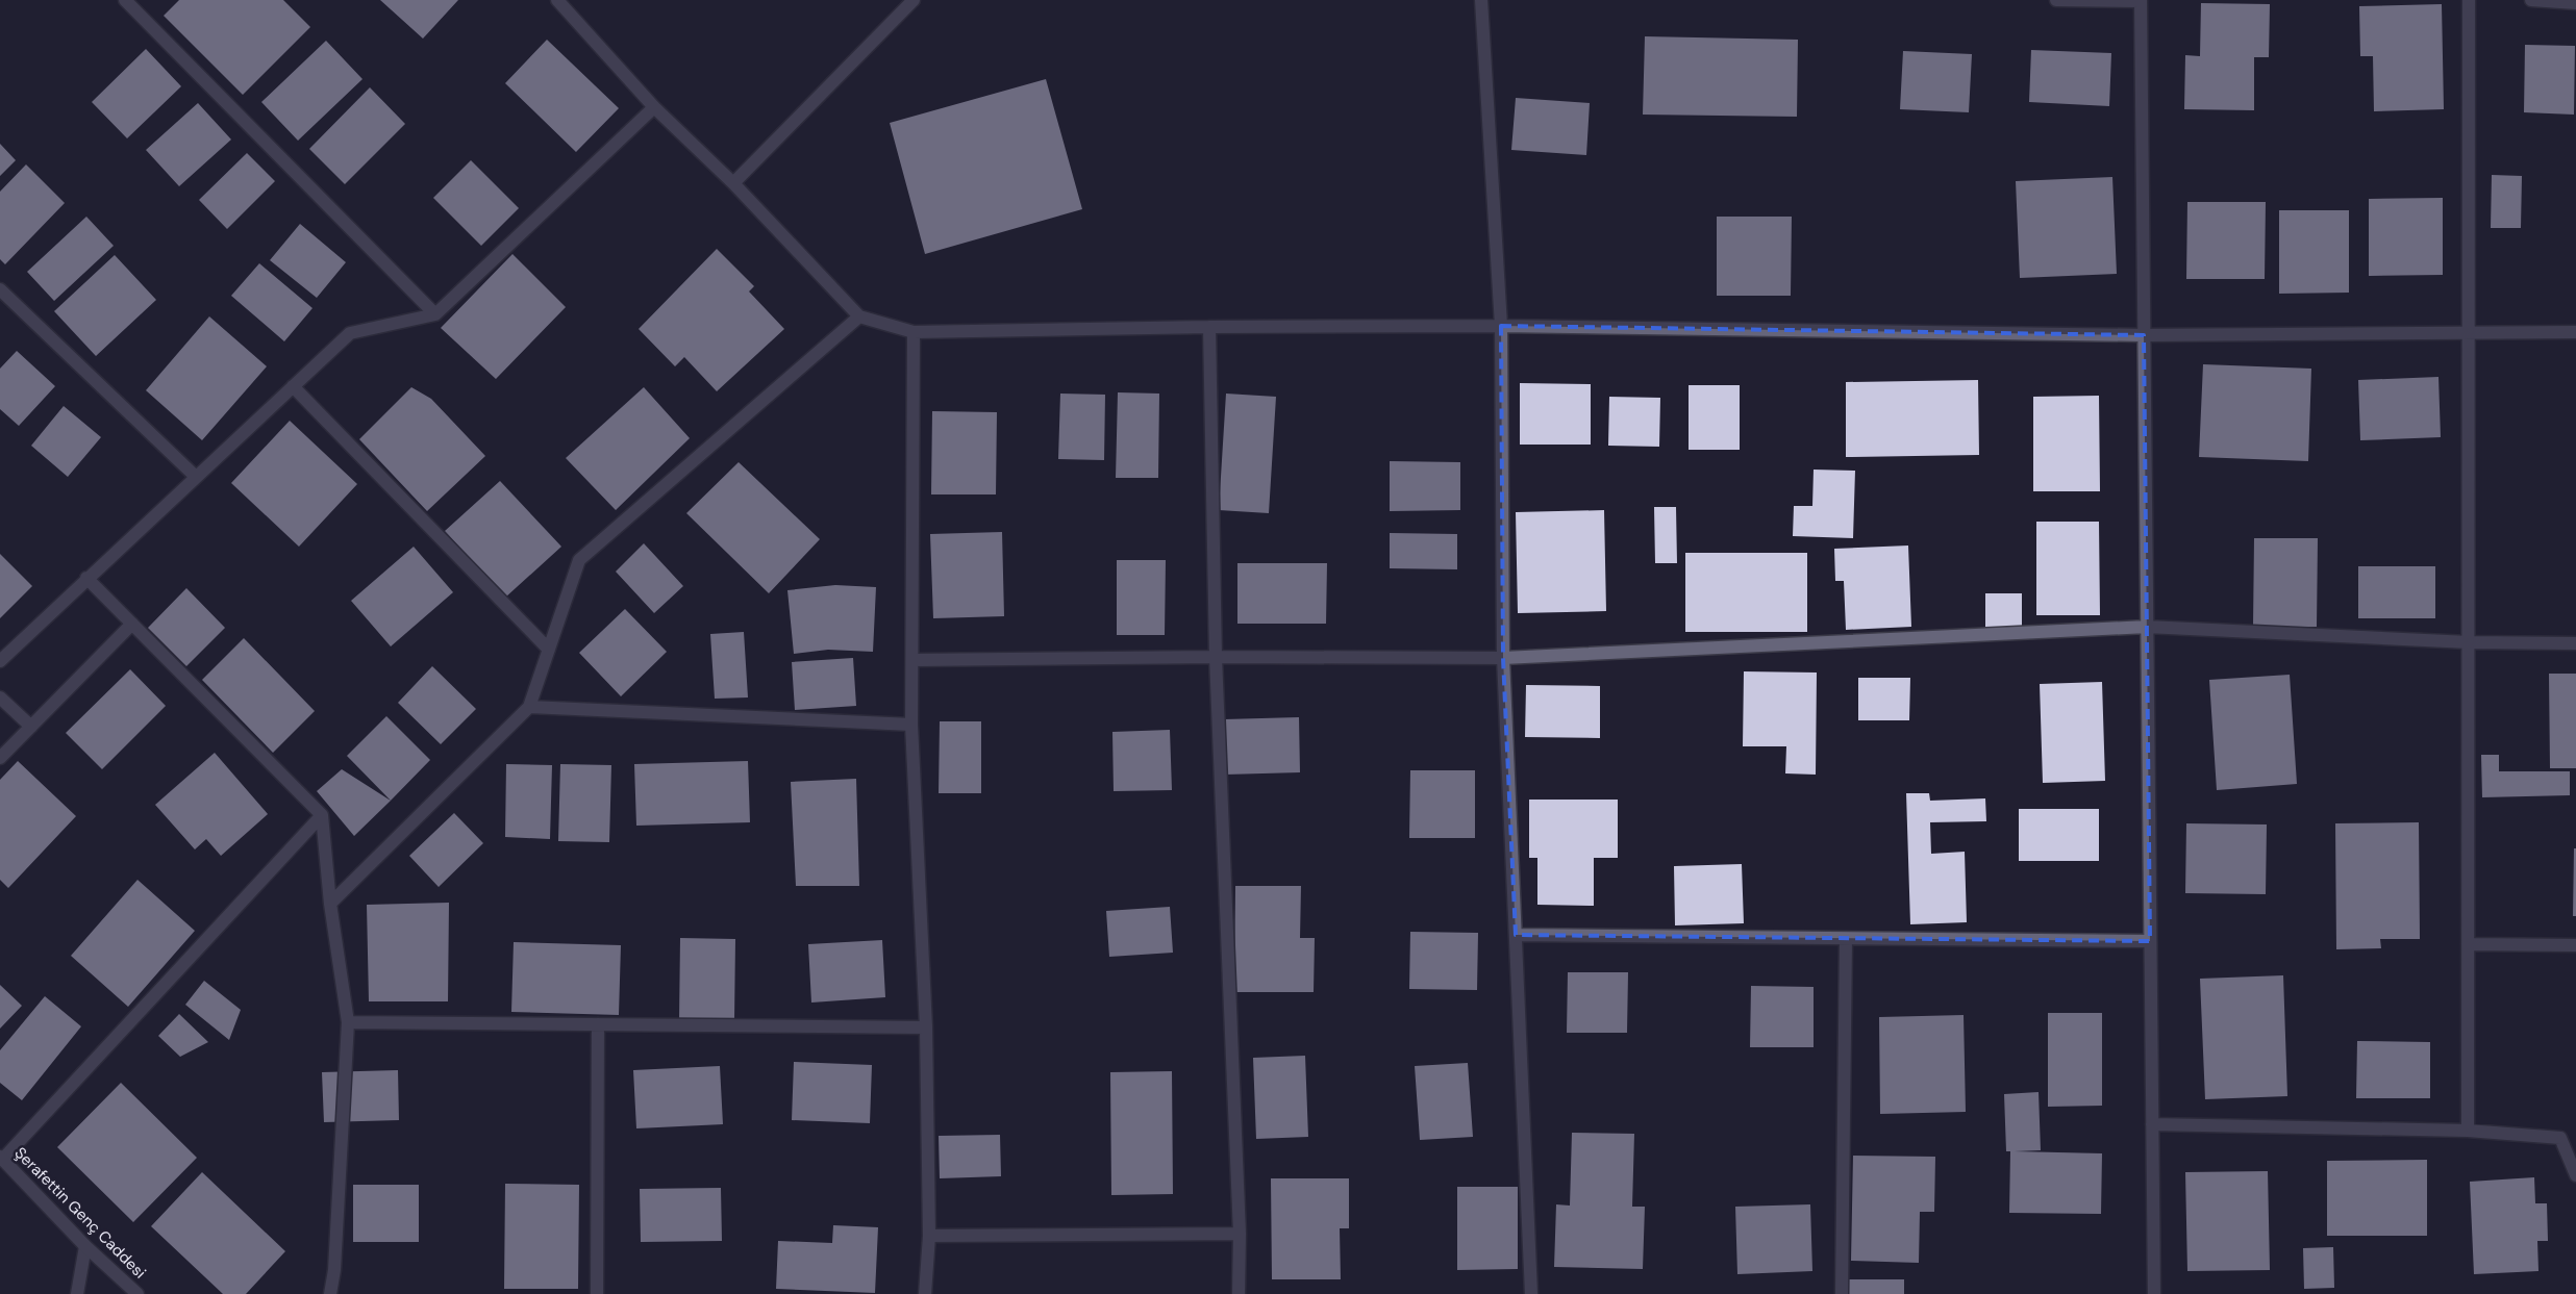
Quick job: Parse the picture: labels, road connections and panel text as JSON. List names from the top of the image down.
{
  "streets": {
    "street": ["Şerafettin Genç Caddesi"]
  }
}
